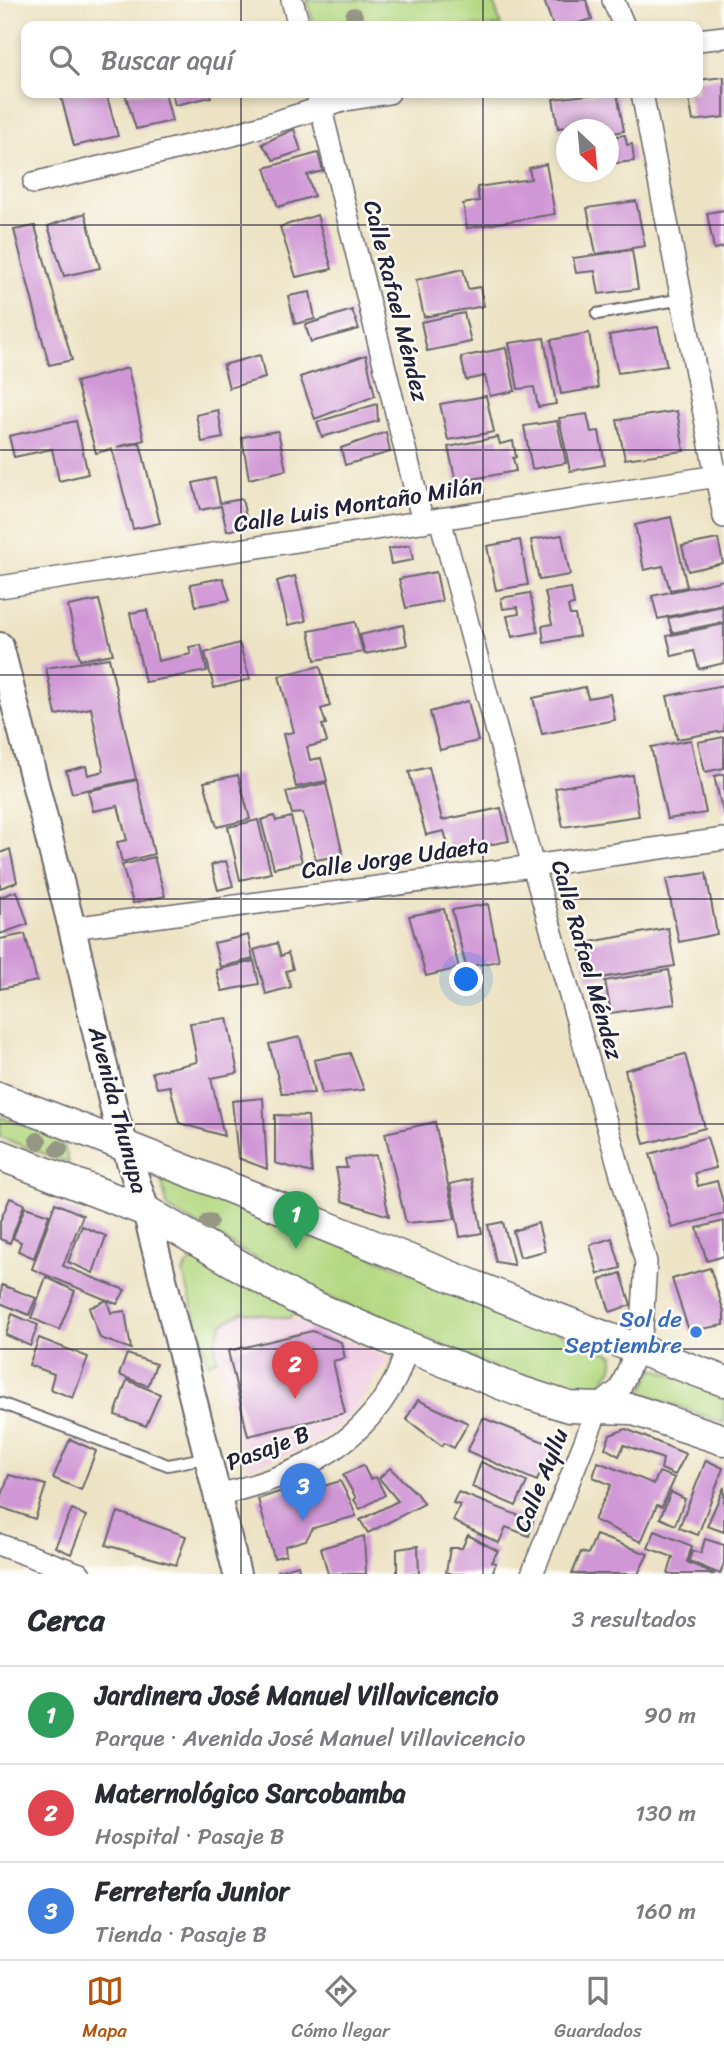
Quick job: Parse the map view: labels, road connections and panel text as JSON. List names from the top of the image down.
{
  "streets": {
    "street": [
      "Calle Rafael Méndez",
      "Calle Luis Montaño Milán",
      "Calle Jorge Udaeta",
      "Avenida Thunupa",
      "Pasaje B",
      "Calle Ayllu"
    ]
  },
  "crossings": [
    ["Calle Rafael Méndez", "Calle Luis Montaño Milán"],
    ["Calle Rafael Méndez", "Calle Jorge Udaeta"],
    ["Calle Rafael Méndez", "Calle Ayllu"],
    ["Calle Jorge Udaeta", "Avenida Thunupa"],
    ["Avenida Thunupa", "Pasaje B"]
  ],
  "places": ["Sol de Septiembre"],
  "north": "bottom right",
  "page": {
    "search": "Buscar aquí",
    "pins": ["1", "2", "3"],
    "heading": ["Cerca", "3 resultados"],
    "list": [
      {
        "mark": "1",
        "name": "Jardinera José Manuel Villavicencio",
        "note": "Parque · Avenida José Manuel Villavicencio",
        "value": "90 m"
      },
      {
        "mark": "2",
        "name": "Maternológico Sarcobamba",
        "note": "Hospital · Pasaje B",
        "value": "130 m"
      },
      {
        "mark": "3",
        "name": "Ferretería Junior",
        "note": "Tienda · Pasaje B",
        "value": "160 m"
      }
    ],
    "nav": ["Mapa", "Cómo llegar", "Guardados"]
  }
}
